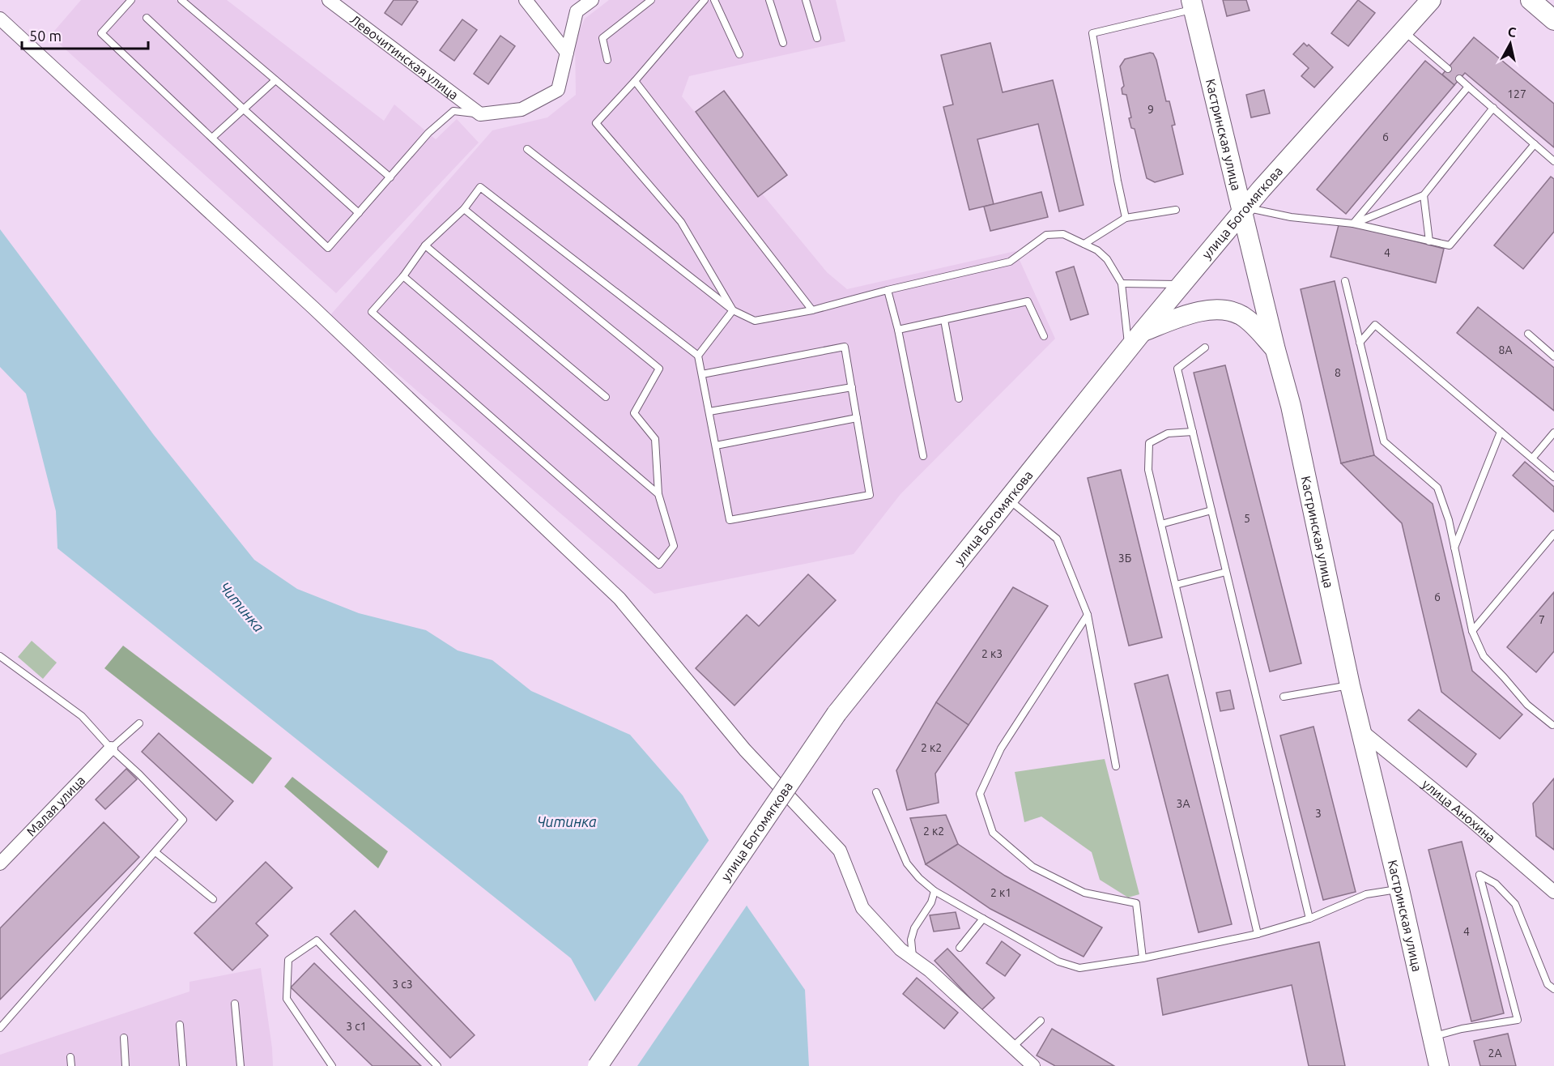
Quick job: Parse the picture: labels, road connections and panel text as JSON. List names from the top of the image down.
{
  "streets": {
    "main road": ["Кастринская улица", "улица Богомягкова"],
    "street": ["Левочитинская улица", "Малая улица", "улица Анохина"]
  },
  "crossings": [
    ["Кастринская улица", "улица Богомягкова"],
    ["Кастринская улица", "улица Анохина"]
  ],
  "water": ["Читинка"],
  "house_numbers": [
    "127",
    "9",
    "6",
    "4",
    "8А",
    "8",
    "5",
    "3Б",
    "6",
    "7",
    "2 к3",
    "2 к2",
    "3А",
    "3",
    "2 к2",
    "2 к1",
    "4",
    "3 с3",
    "3 с1",
    "2А"
  ],
  "scale_bar": "50 m",
  "north": "top"
}
